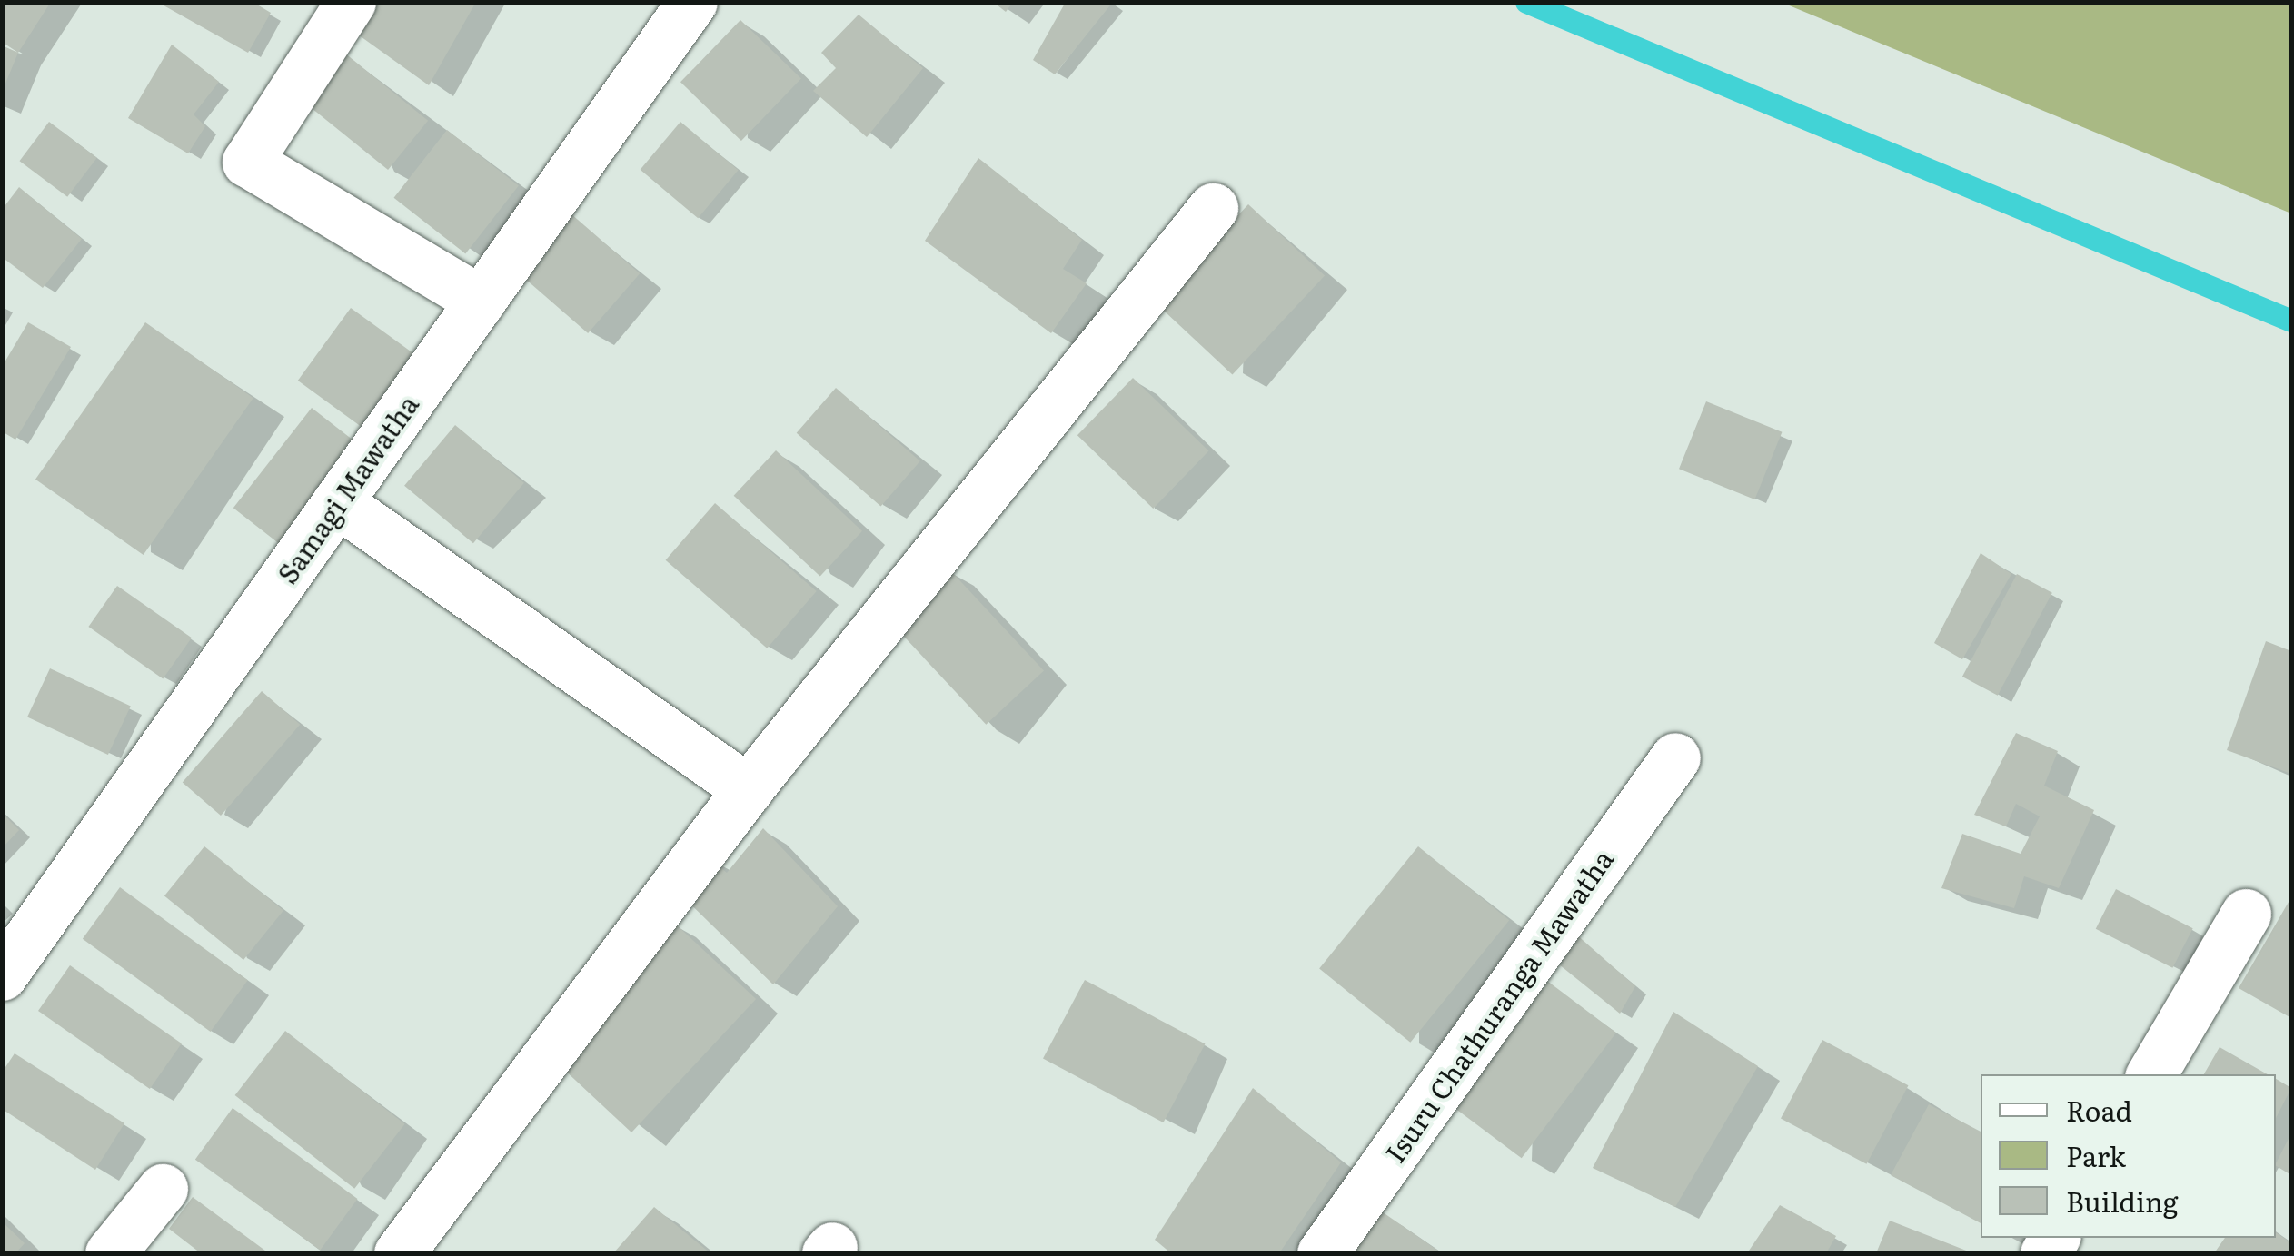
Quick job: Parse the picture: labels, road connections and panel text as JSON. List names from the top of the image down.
{
  "streets": {
    "street": ["Samagi Mawatha", "Isuru Chathuranga Mawatha"]
  },
  "legend": ["Road", "Park", "Building"]
}
